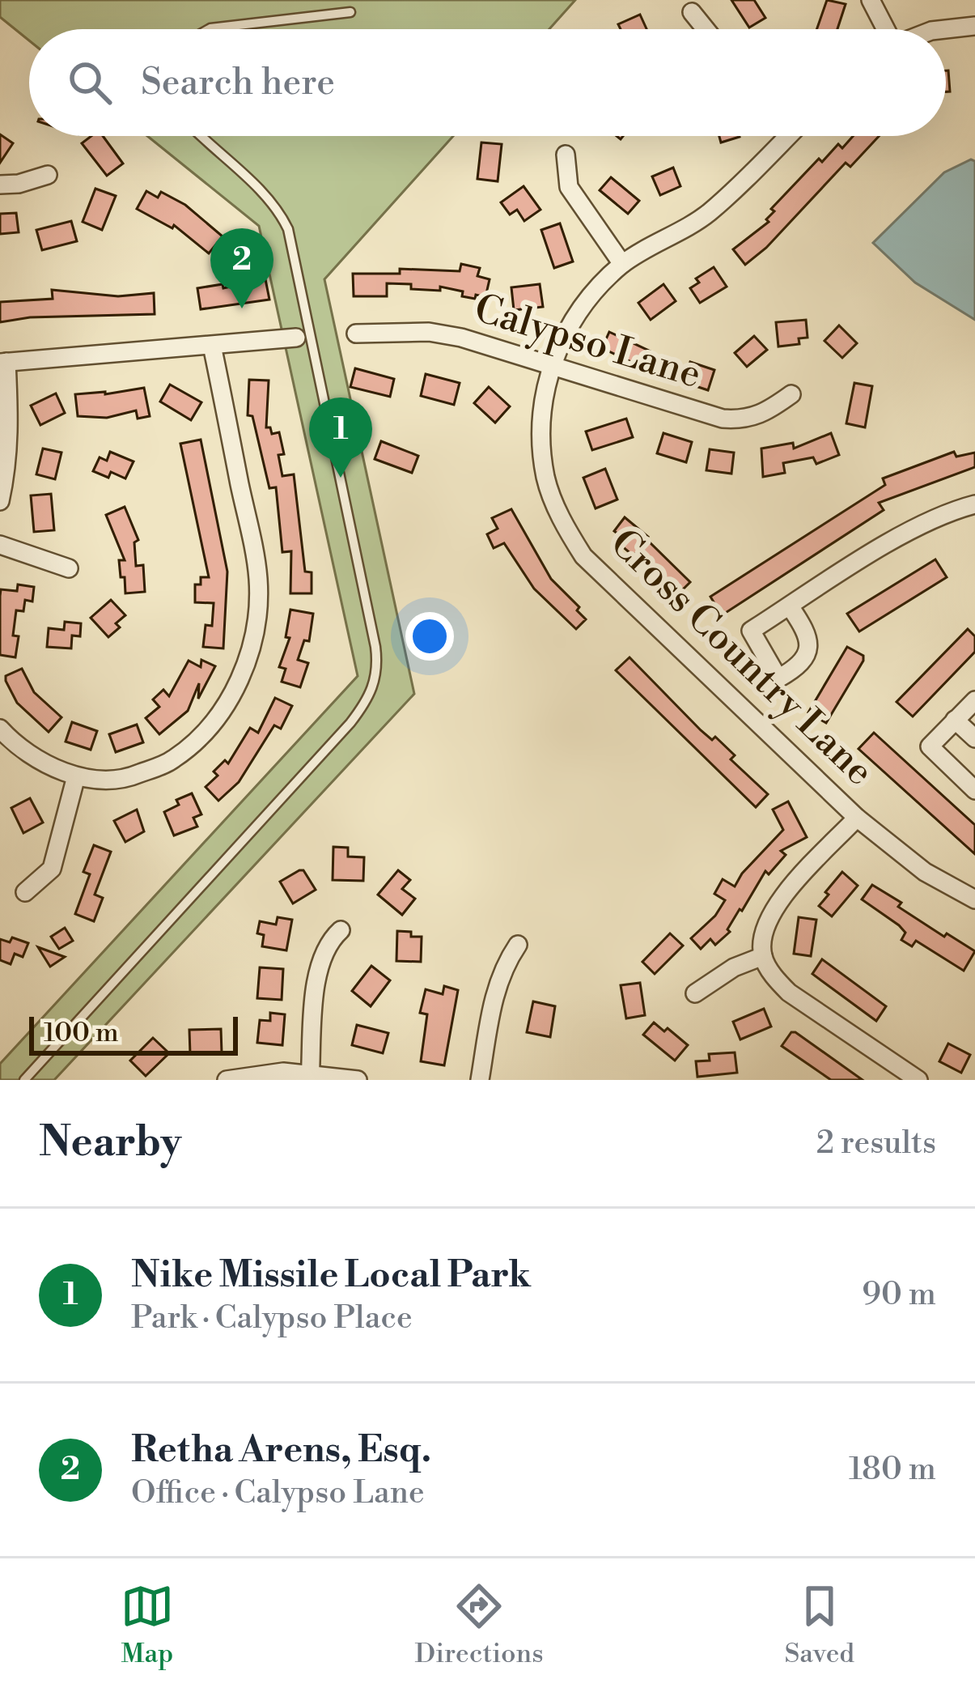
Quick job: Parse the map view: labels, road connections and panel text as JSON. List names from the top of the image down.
{
  "streets": {
    "street": ["Calypso Lane", "Cross Country Lane"]
  },
  "crossings": [
    ["Calypso Lane", "Cross Country Lane"]
  ],
  "scale_bar": "100 m",
  "page": {
    "search": "Search here",
    "pins": ["2", "1"],
    "scale": "100 m",
    "heading": ["Nearby", "2 results"],
    "list": [
      {
        "mark": "1",
        "name": "Nike Missile Local Park",
        "note": "Park · Calypso Place",
        "value": "90 m"
      },
      {
        "mark": "2",
        "name": "Retha Arens, Esq.",
        "note": "Office · Calypso Lane",
        "value": "180 m"
      }
    ],
    "nav": ["Map", "Directions", "Saved"]
  }
}
